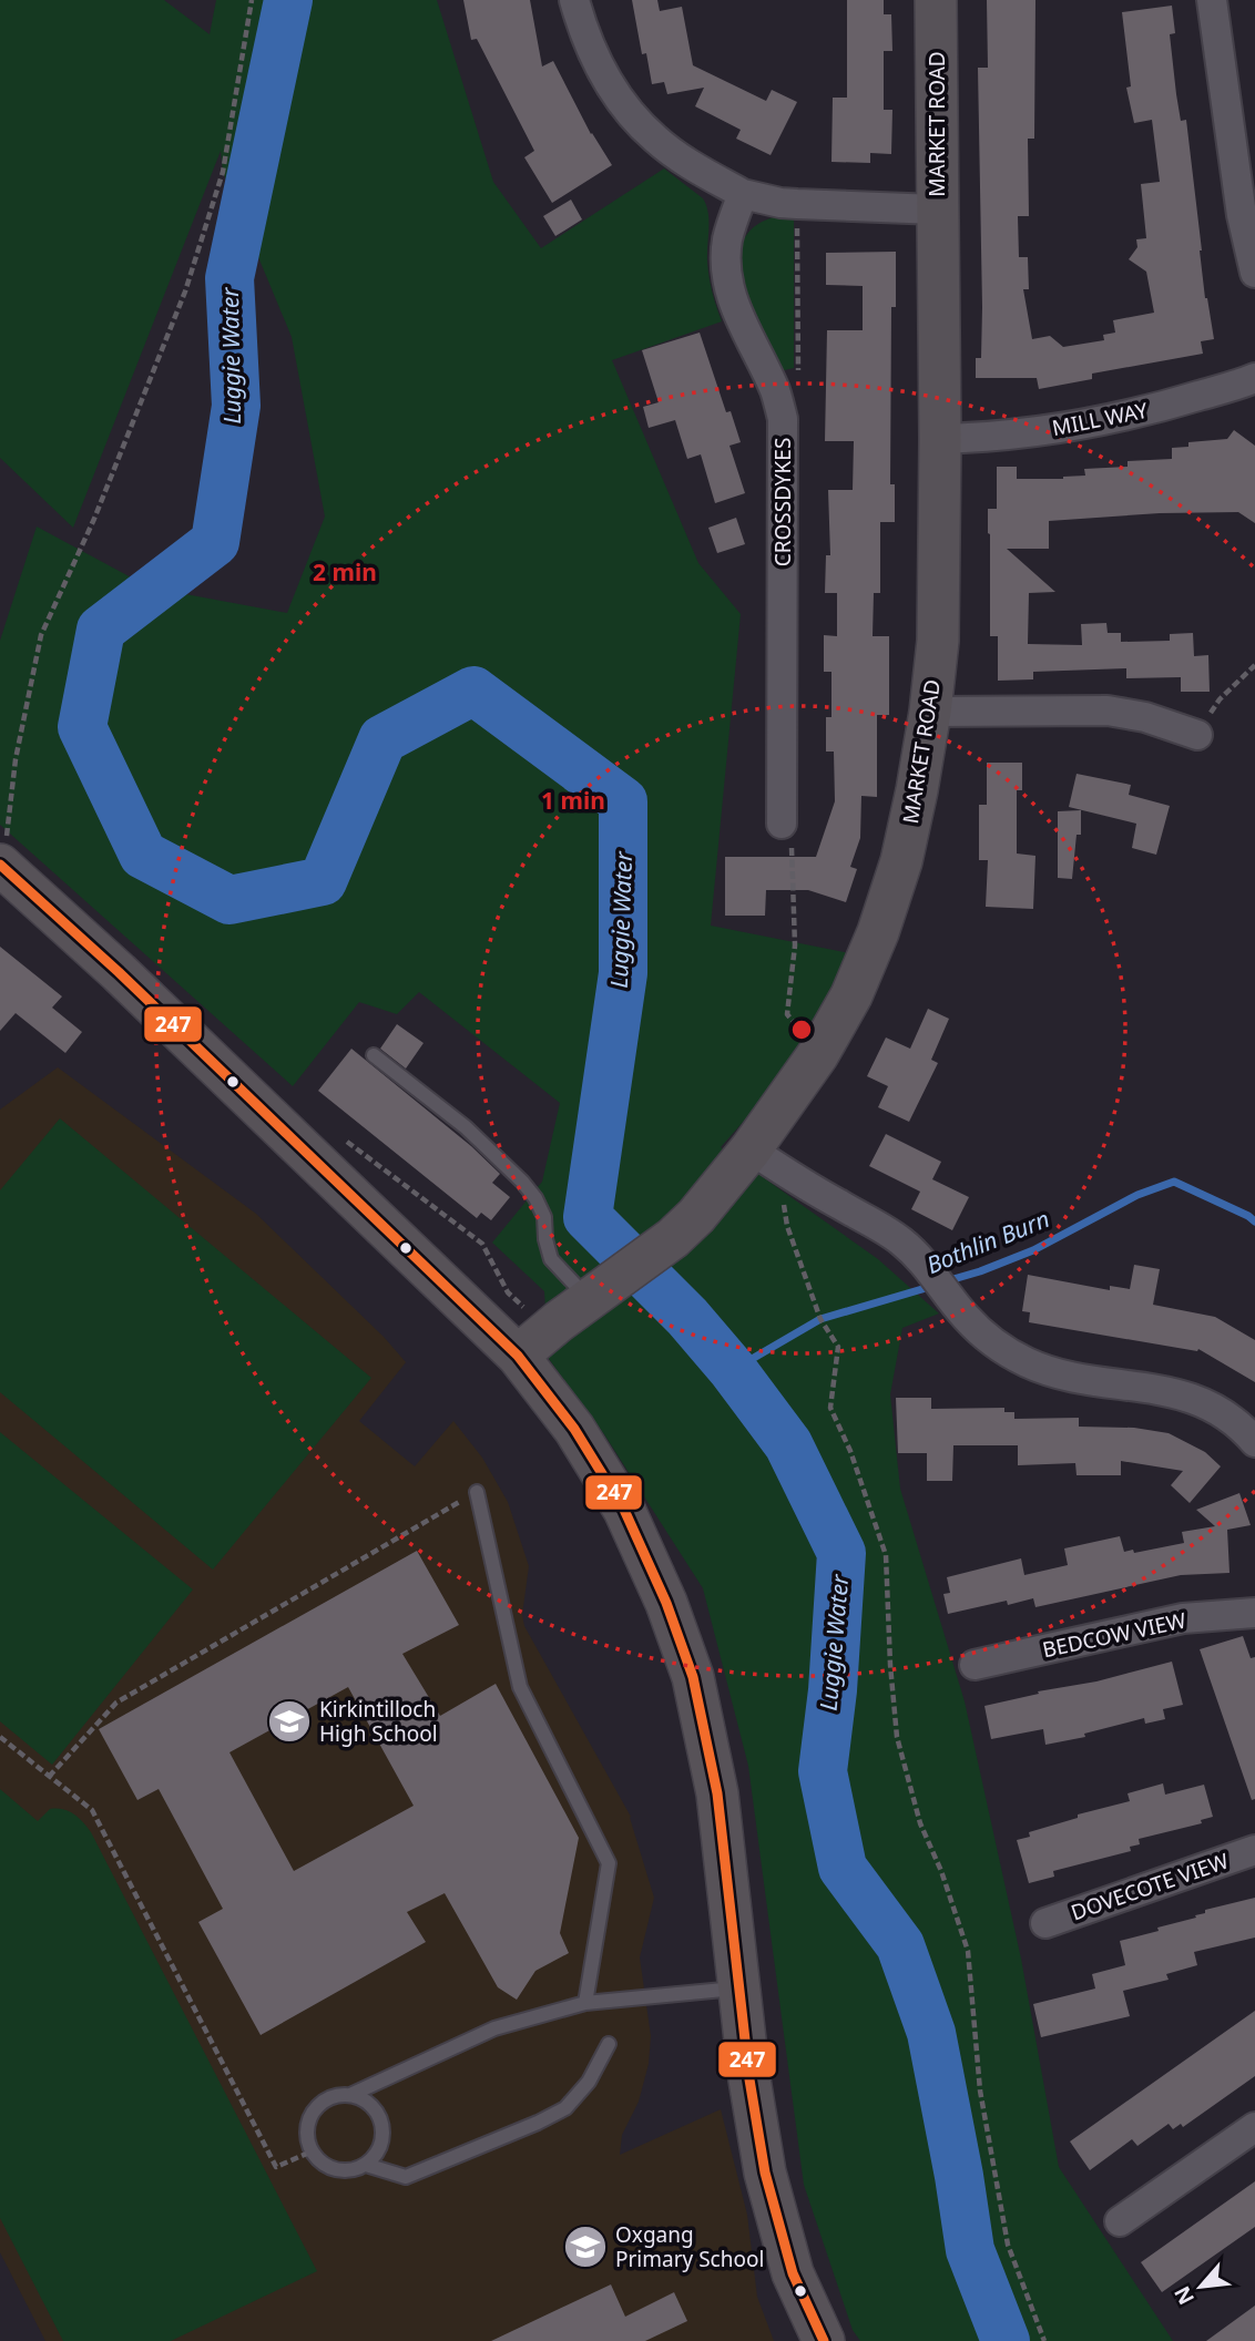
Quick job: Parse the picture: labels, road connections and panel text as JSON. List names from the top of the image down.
{
  "streets": {
    "main road": ["MARKET ROAD"],
    "street": [
      "MILL WAY",
      "CROSSDYKES",
      "BEDCOW VIEW",
      "DOVECOTE VIEW"
    ]
  },
  "crossings": [
    ["MARKET ROAD", "MILL WAY"]
  ],
  "water": ["Luggie Water", "Bothlin Burn"],
  "places": {
    "school or university": ["Kirkintilloch High School", "Oxgang Primary School"]
  },
  "lines": ["transit line 247"],
  "north": "bottom left",
  "rings": ["2 min", "1 min"]
}
